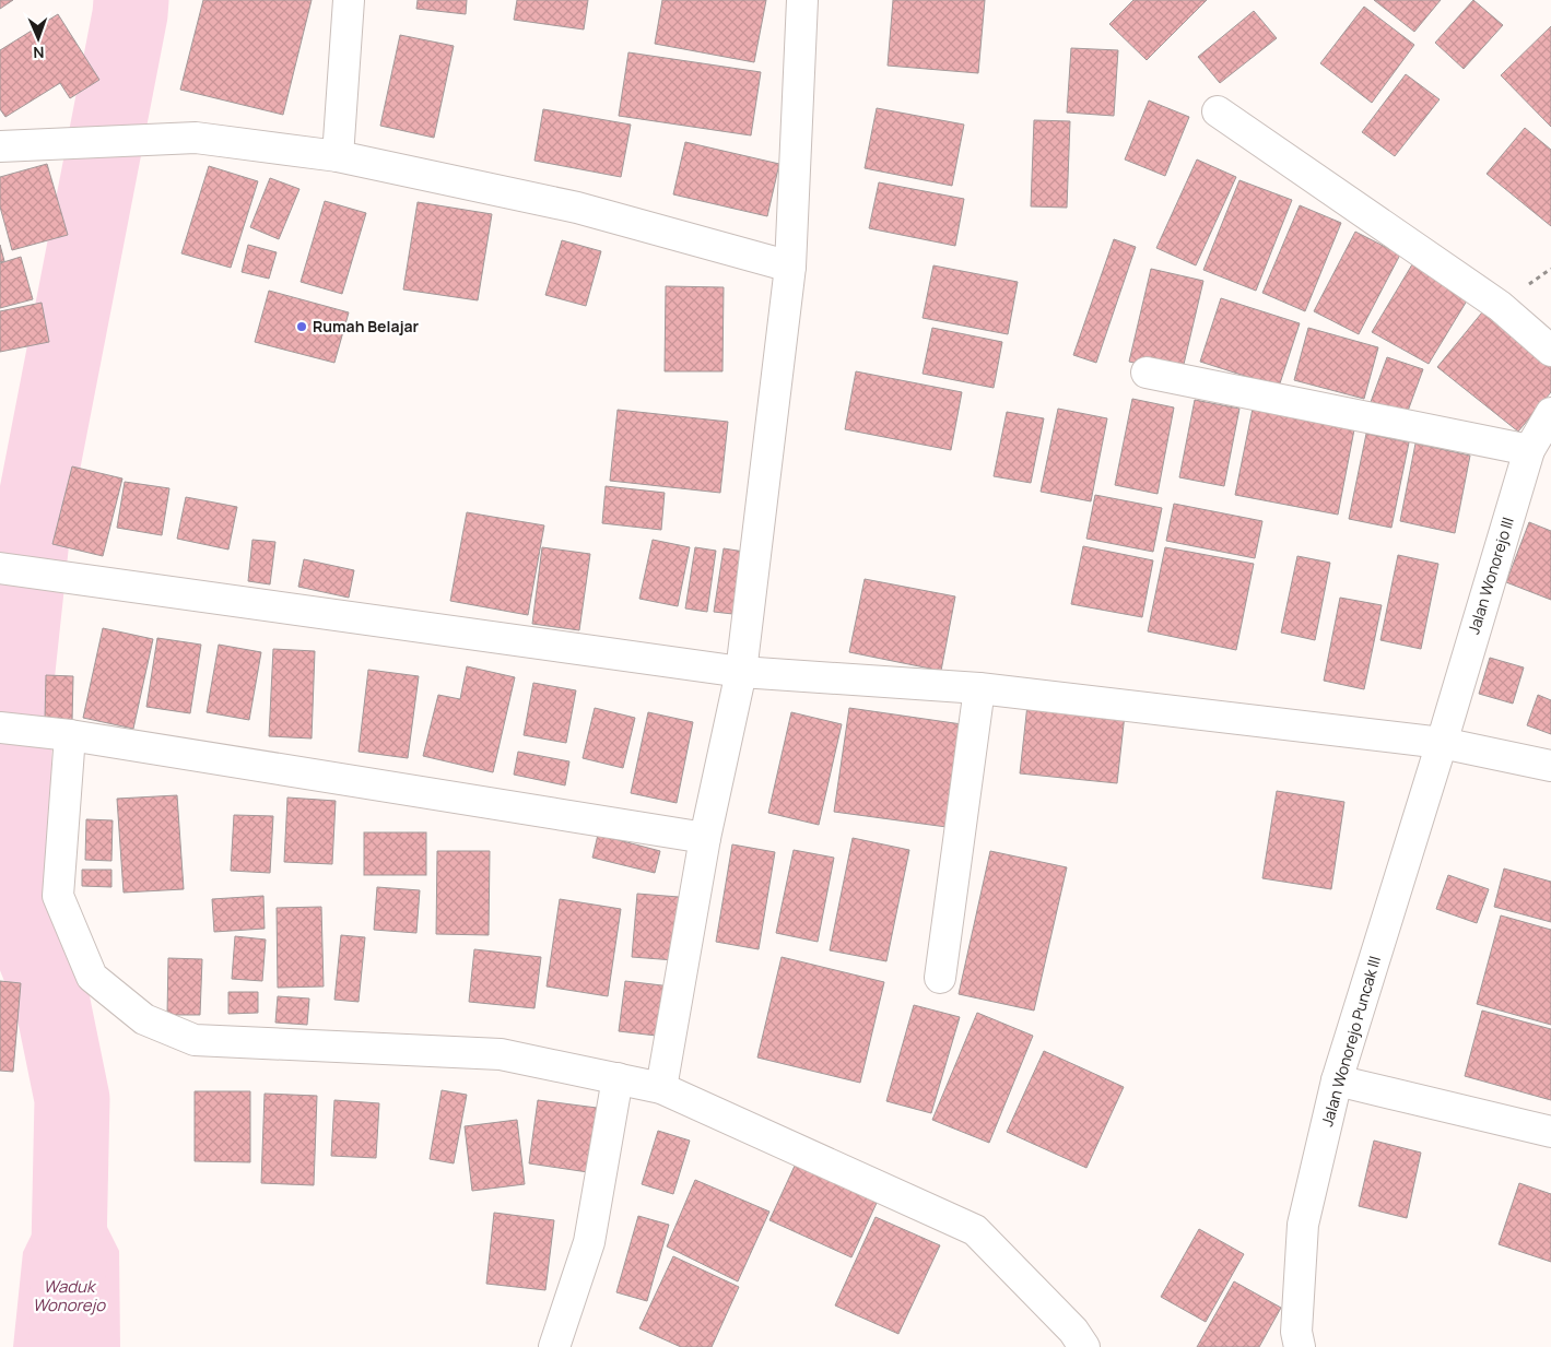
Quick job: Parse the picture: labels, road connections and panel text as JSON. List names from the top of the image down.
{
  "streets": {
    "street": ["Jalan Wonorejo III", "Jalan Wonorejo Puncak III"]
  },
  "crossings": [
    ["Jalan Wonorejo III", "Jalan Wonorejo Puncak III"]
  ],
  "water": ["Waduk Wonorejo"],
  "places": ["Rumah Belajar"],
  "north": "bottom"
}
